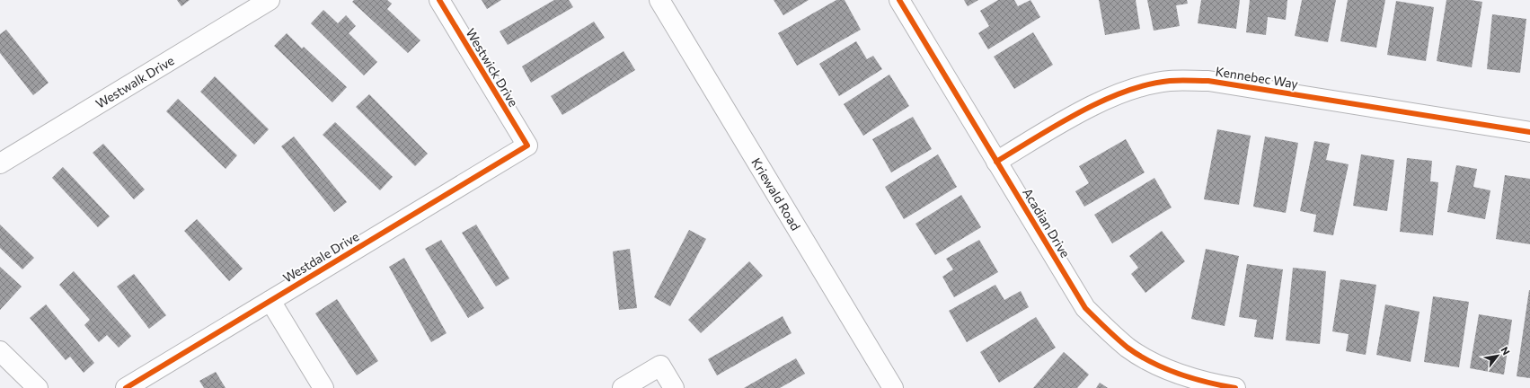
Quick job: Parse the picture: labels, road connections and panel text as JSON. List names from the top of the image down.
{
  "streets": {
    "street": [
      "Westwick Drive",
      "Kennebec Way",
      "Westwalk Drive",
      "Kriewald Road",
      "Acadian Drive",
      "Westdale Drive"
    ]
  },
  "crossings": [
    ["Westwick Drive", "Westdale Drive"],
    ["Kennebec Way", "Acadian Drive"]
  ],
  "north": "top right"
}
